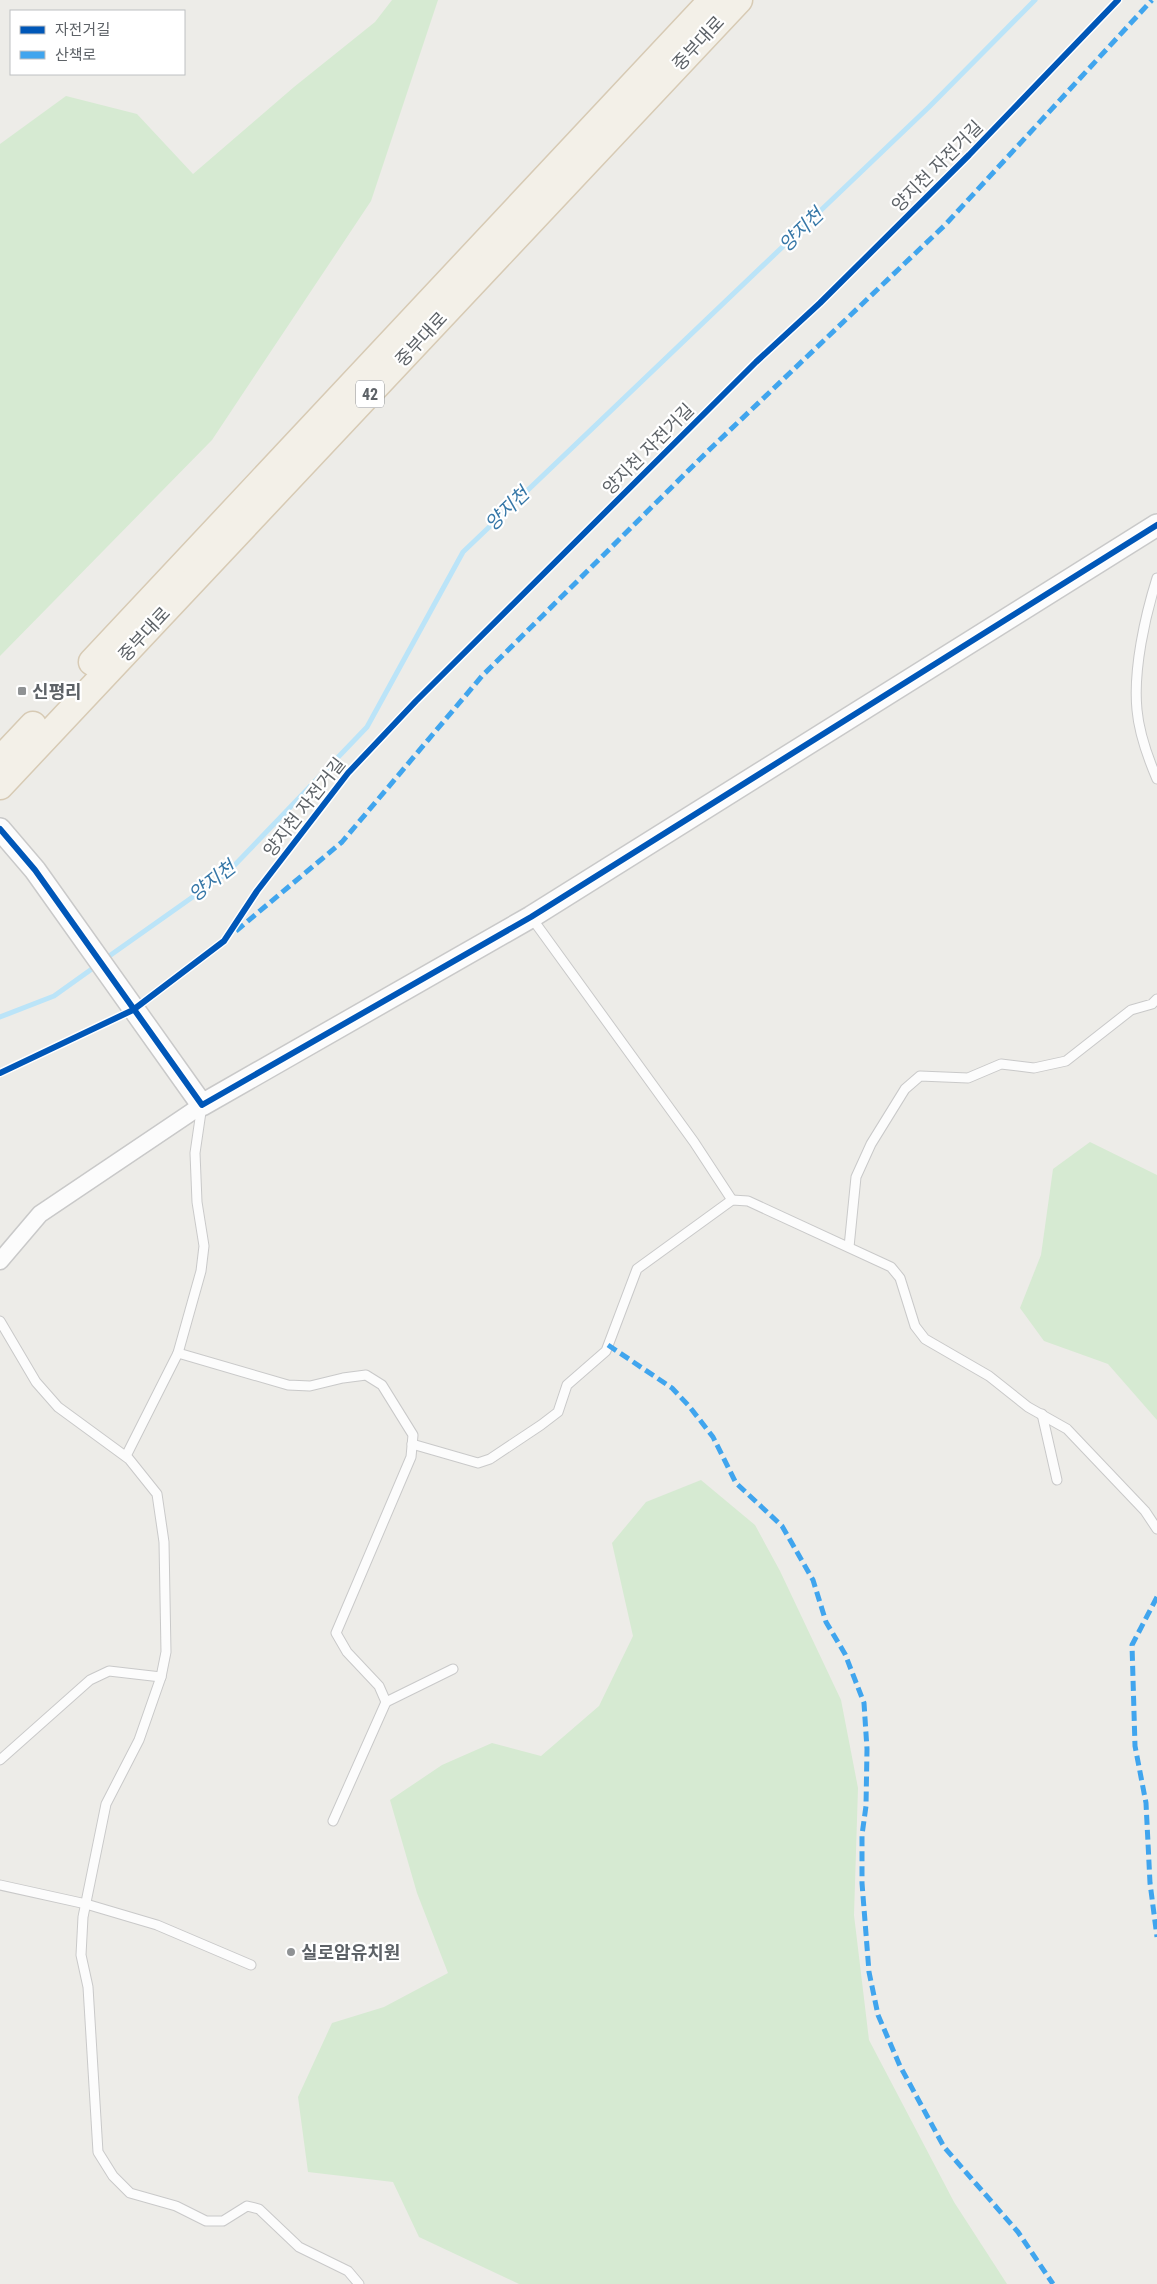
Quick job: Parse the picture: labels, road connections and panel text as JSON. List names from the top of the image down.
{
  "streets": {
    "main road": ["중부대로", "42"],
    "cycle path": ["양지천 자전거길"]
  },
  "water": ["양지천"],
  "places": {
    "transit": ["신평리"],
    "other": ["실로암유치원"]
  },
  "legend": ["자전거길", "산책로"]
}
